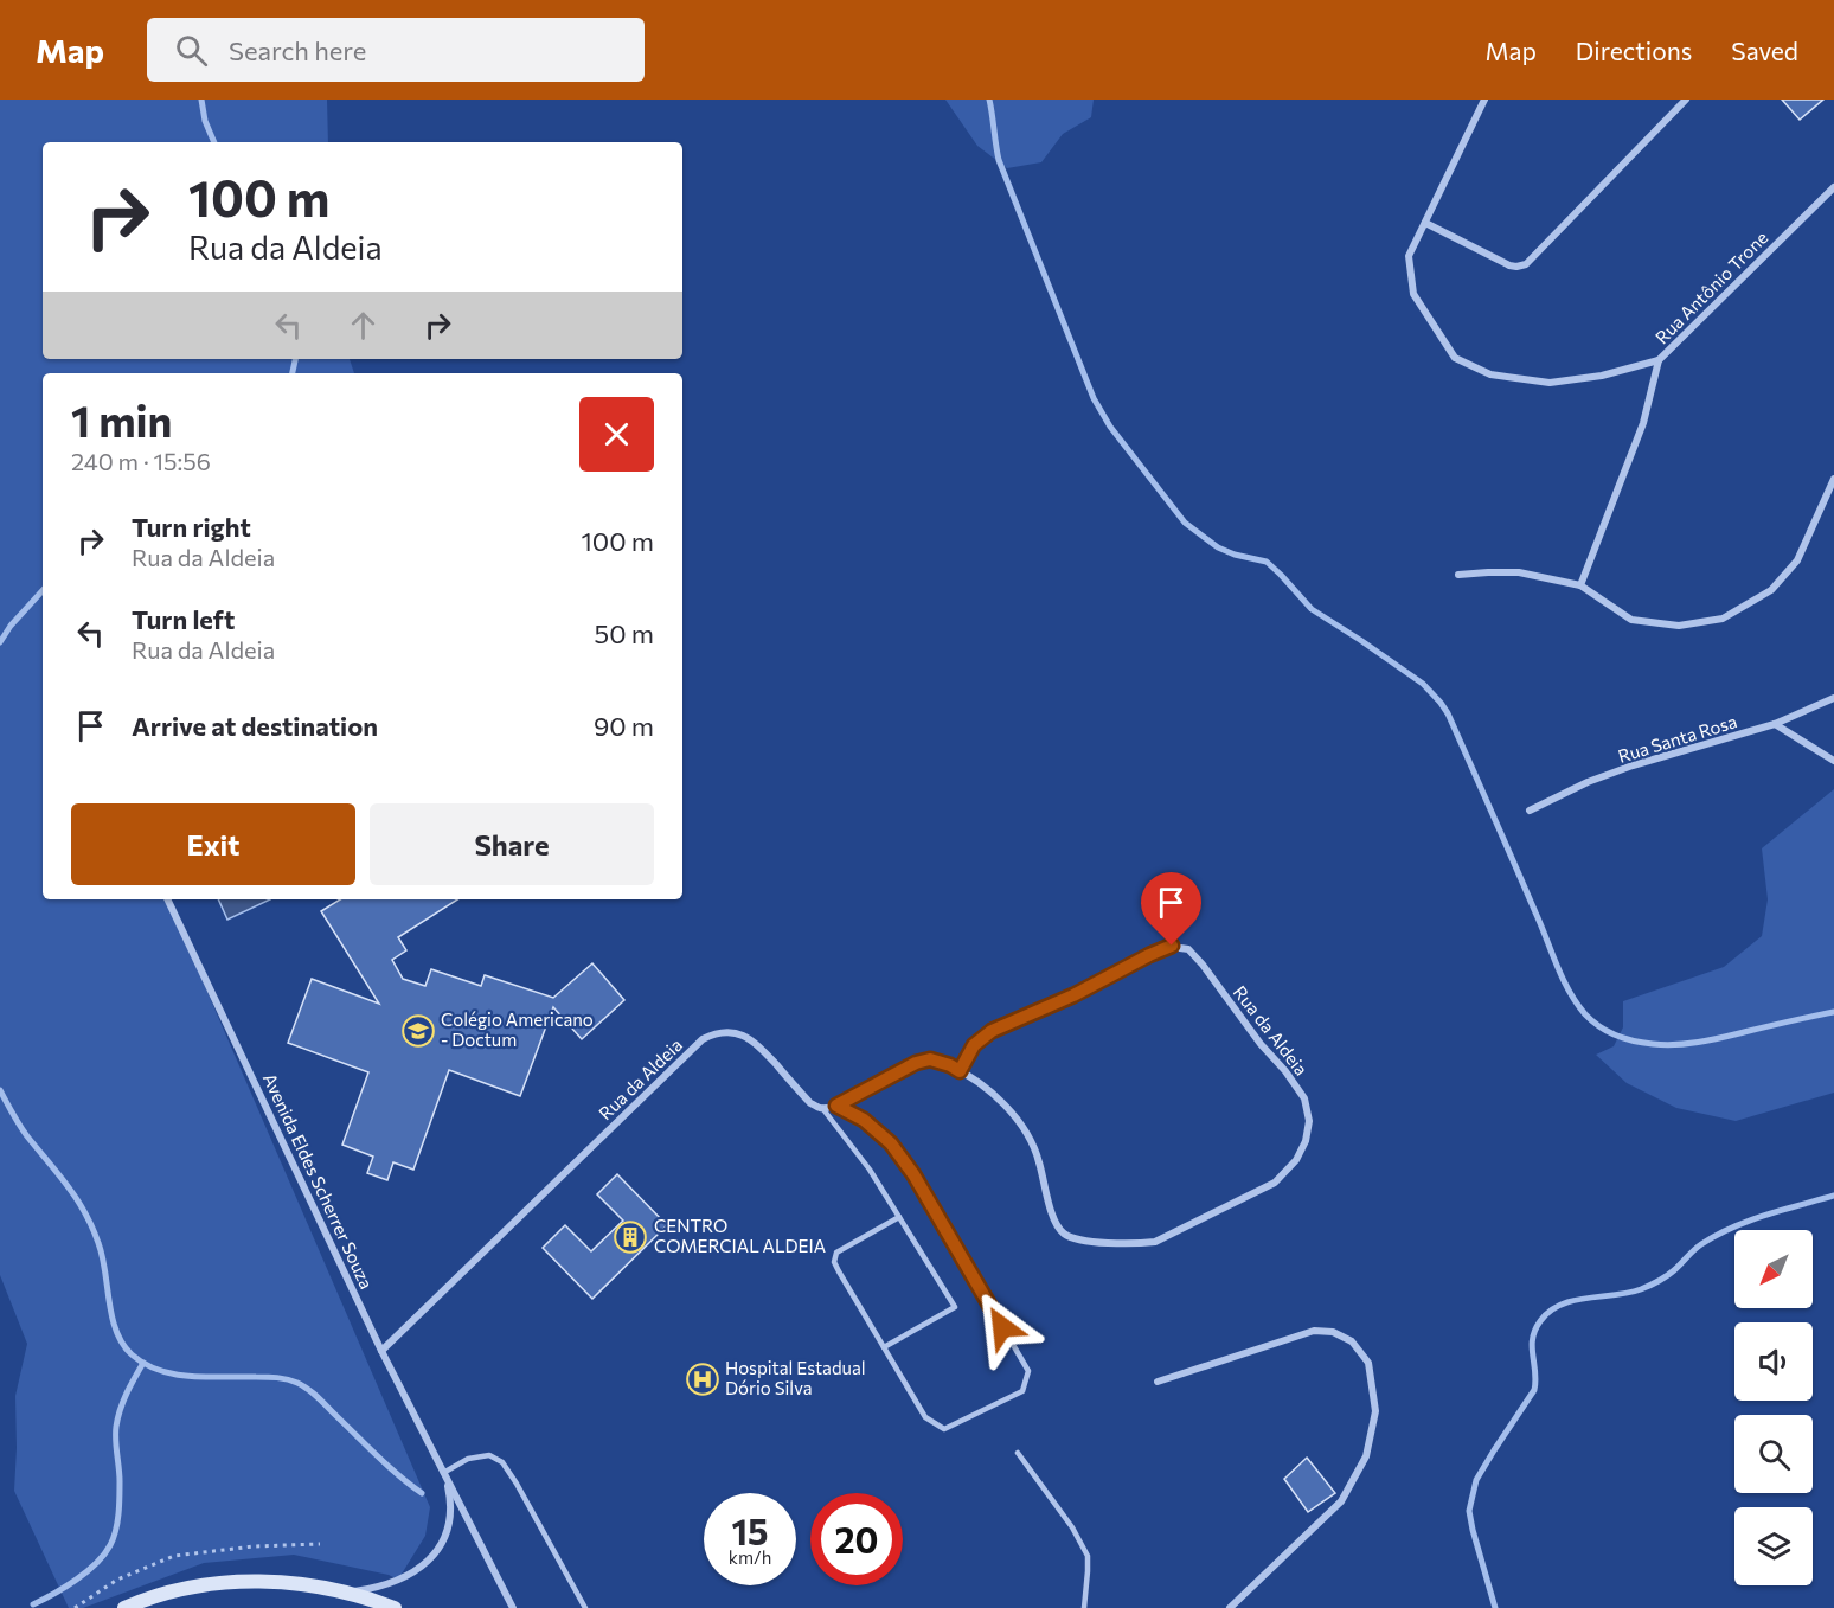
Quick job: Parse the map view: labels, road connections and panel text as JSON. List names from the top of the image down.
{
  "streets": {
    "street": [
      "Rua Antônio Trone",
      "Rua Santa Rosa",
      "Rua da Aldeia",
      "Avenida Eldes Scherrer Souza"
    ]
  },
  "crossings": [
    ["Rua da Aldeia", "Avenida Eldes Scherrer Souza"]
  ],
  "places": {
    "school or university": ["Colégio Americano - Doctum"],
    "building": ["CENTRO COMERCIAL ALDEIA"],
    "hospital": ["Hospital Estadual Dório Silva"]
  },
  "north": "bottom left",
  "page": {
    "header": "Map",
    "search": "Search here",
    "nav": ["Map", "Directions", "Saved"],
    "turn": ["100 m", "Rua da Aldeia"],
    "heading": ["1 min", "240 m · 15:56"],
    "list": [
      {
        "name": "Turn right",
        "note": "Rua da Aldeia",
        "value": "100 m"
      },
      {
        "name": "Turn left",
        "note": "Rua da Aldeia",
        "value": "50 m"
      },
      {
        "name": "Arrive at destination",
        "value": "90 m"
      }
    ],
    "buttons": ["Exit", "Share"],
    "speed": "15 km/h",
    "limit": "20"
  }
}
